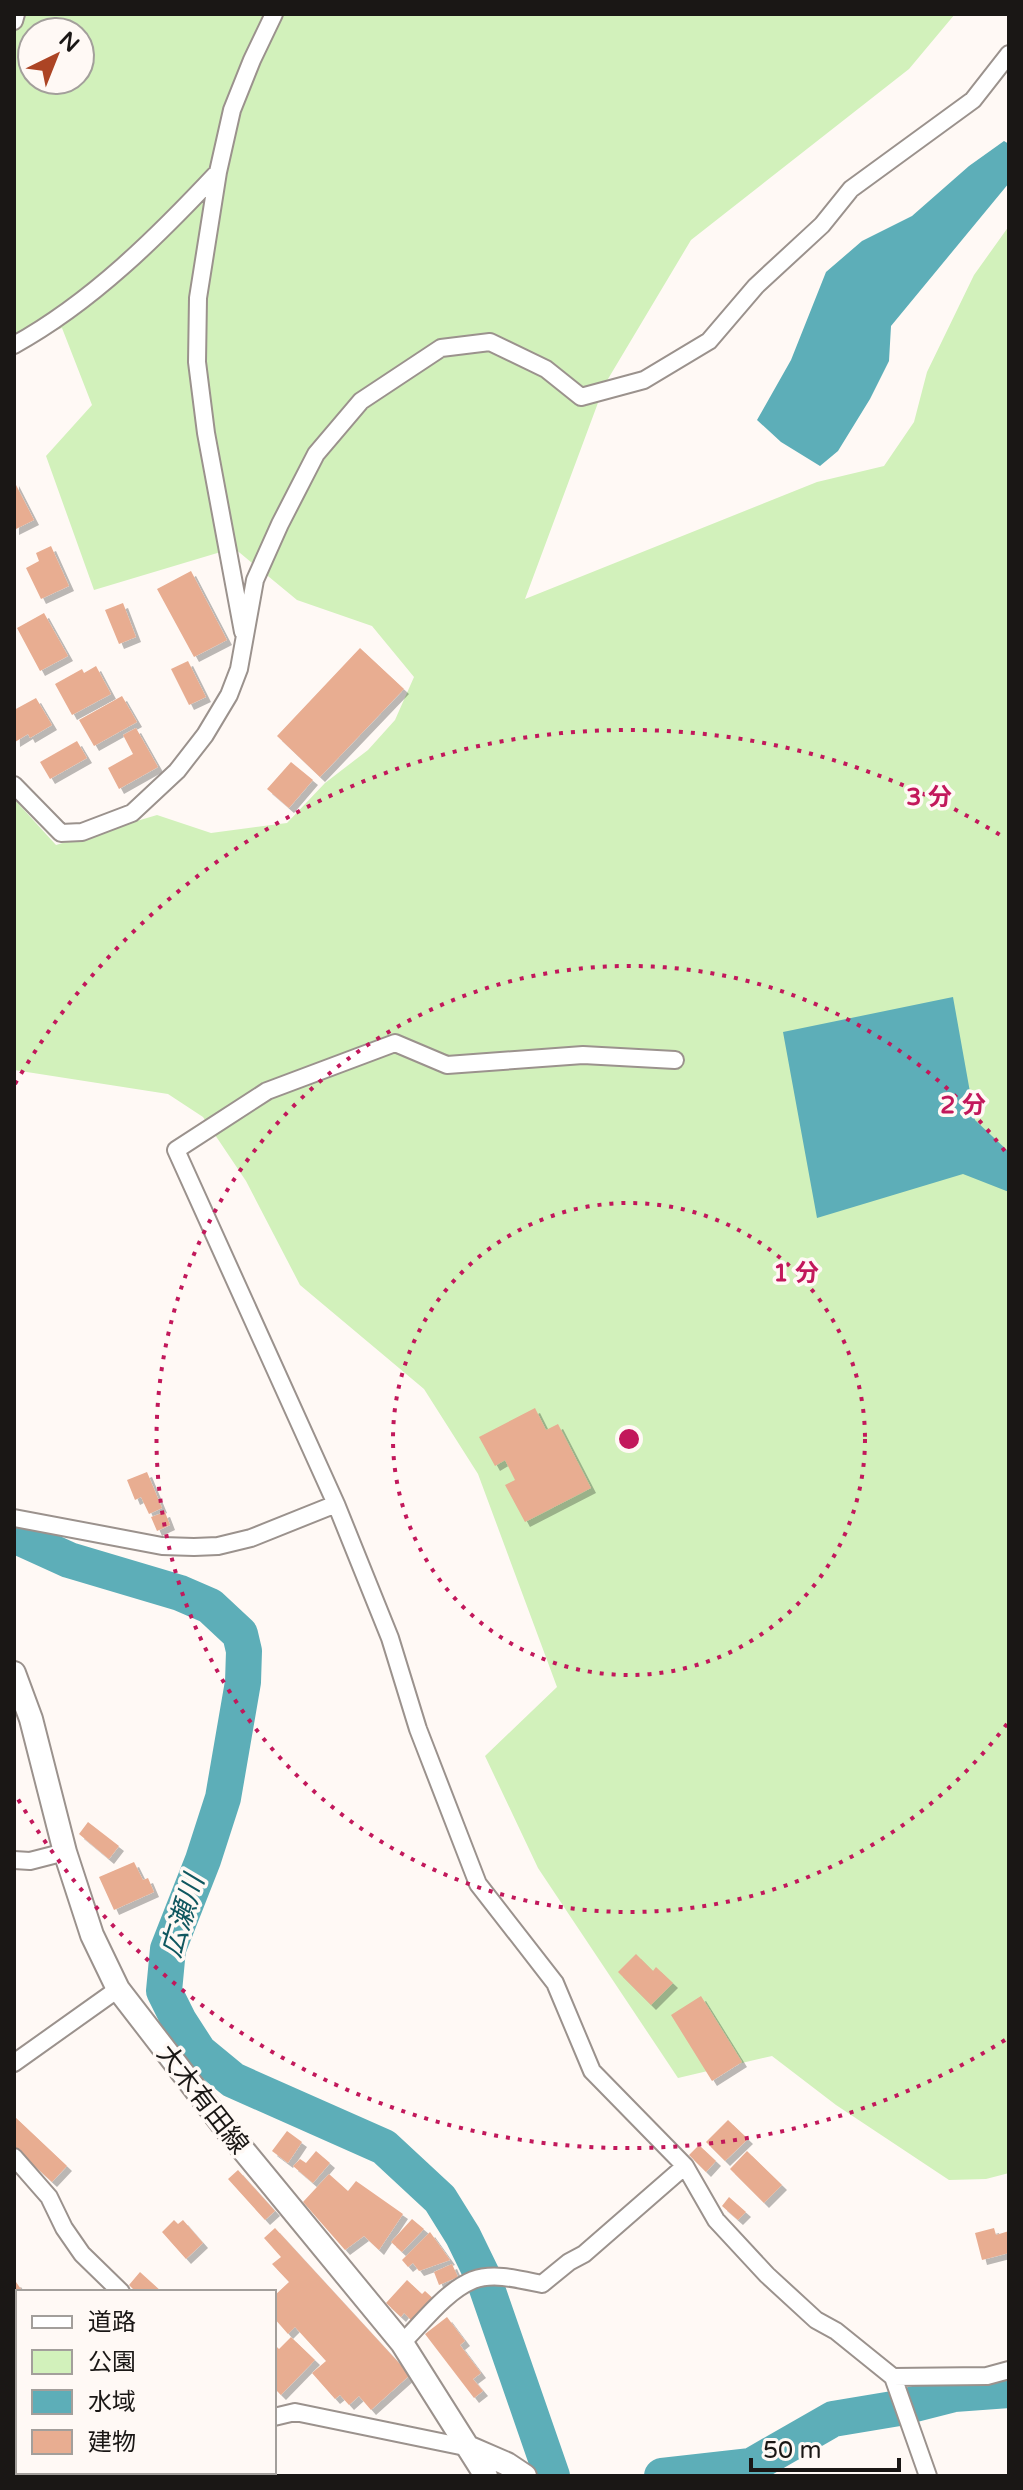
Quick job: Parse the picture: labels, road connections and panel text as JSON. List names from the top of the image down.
{
  "streets": {
    "main road": ["大木有田線"]
  },
  "water": ["広瀬川"],
  "legend": [
    "道路",
    "公園",
    "水域",
    "建物"
  ],
  "scale_bar": "50 m",
  "north": "top right",
  "rings": ["3 分", "2 分", "1 分"]
}
